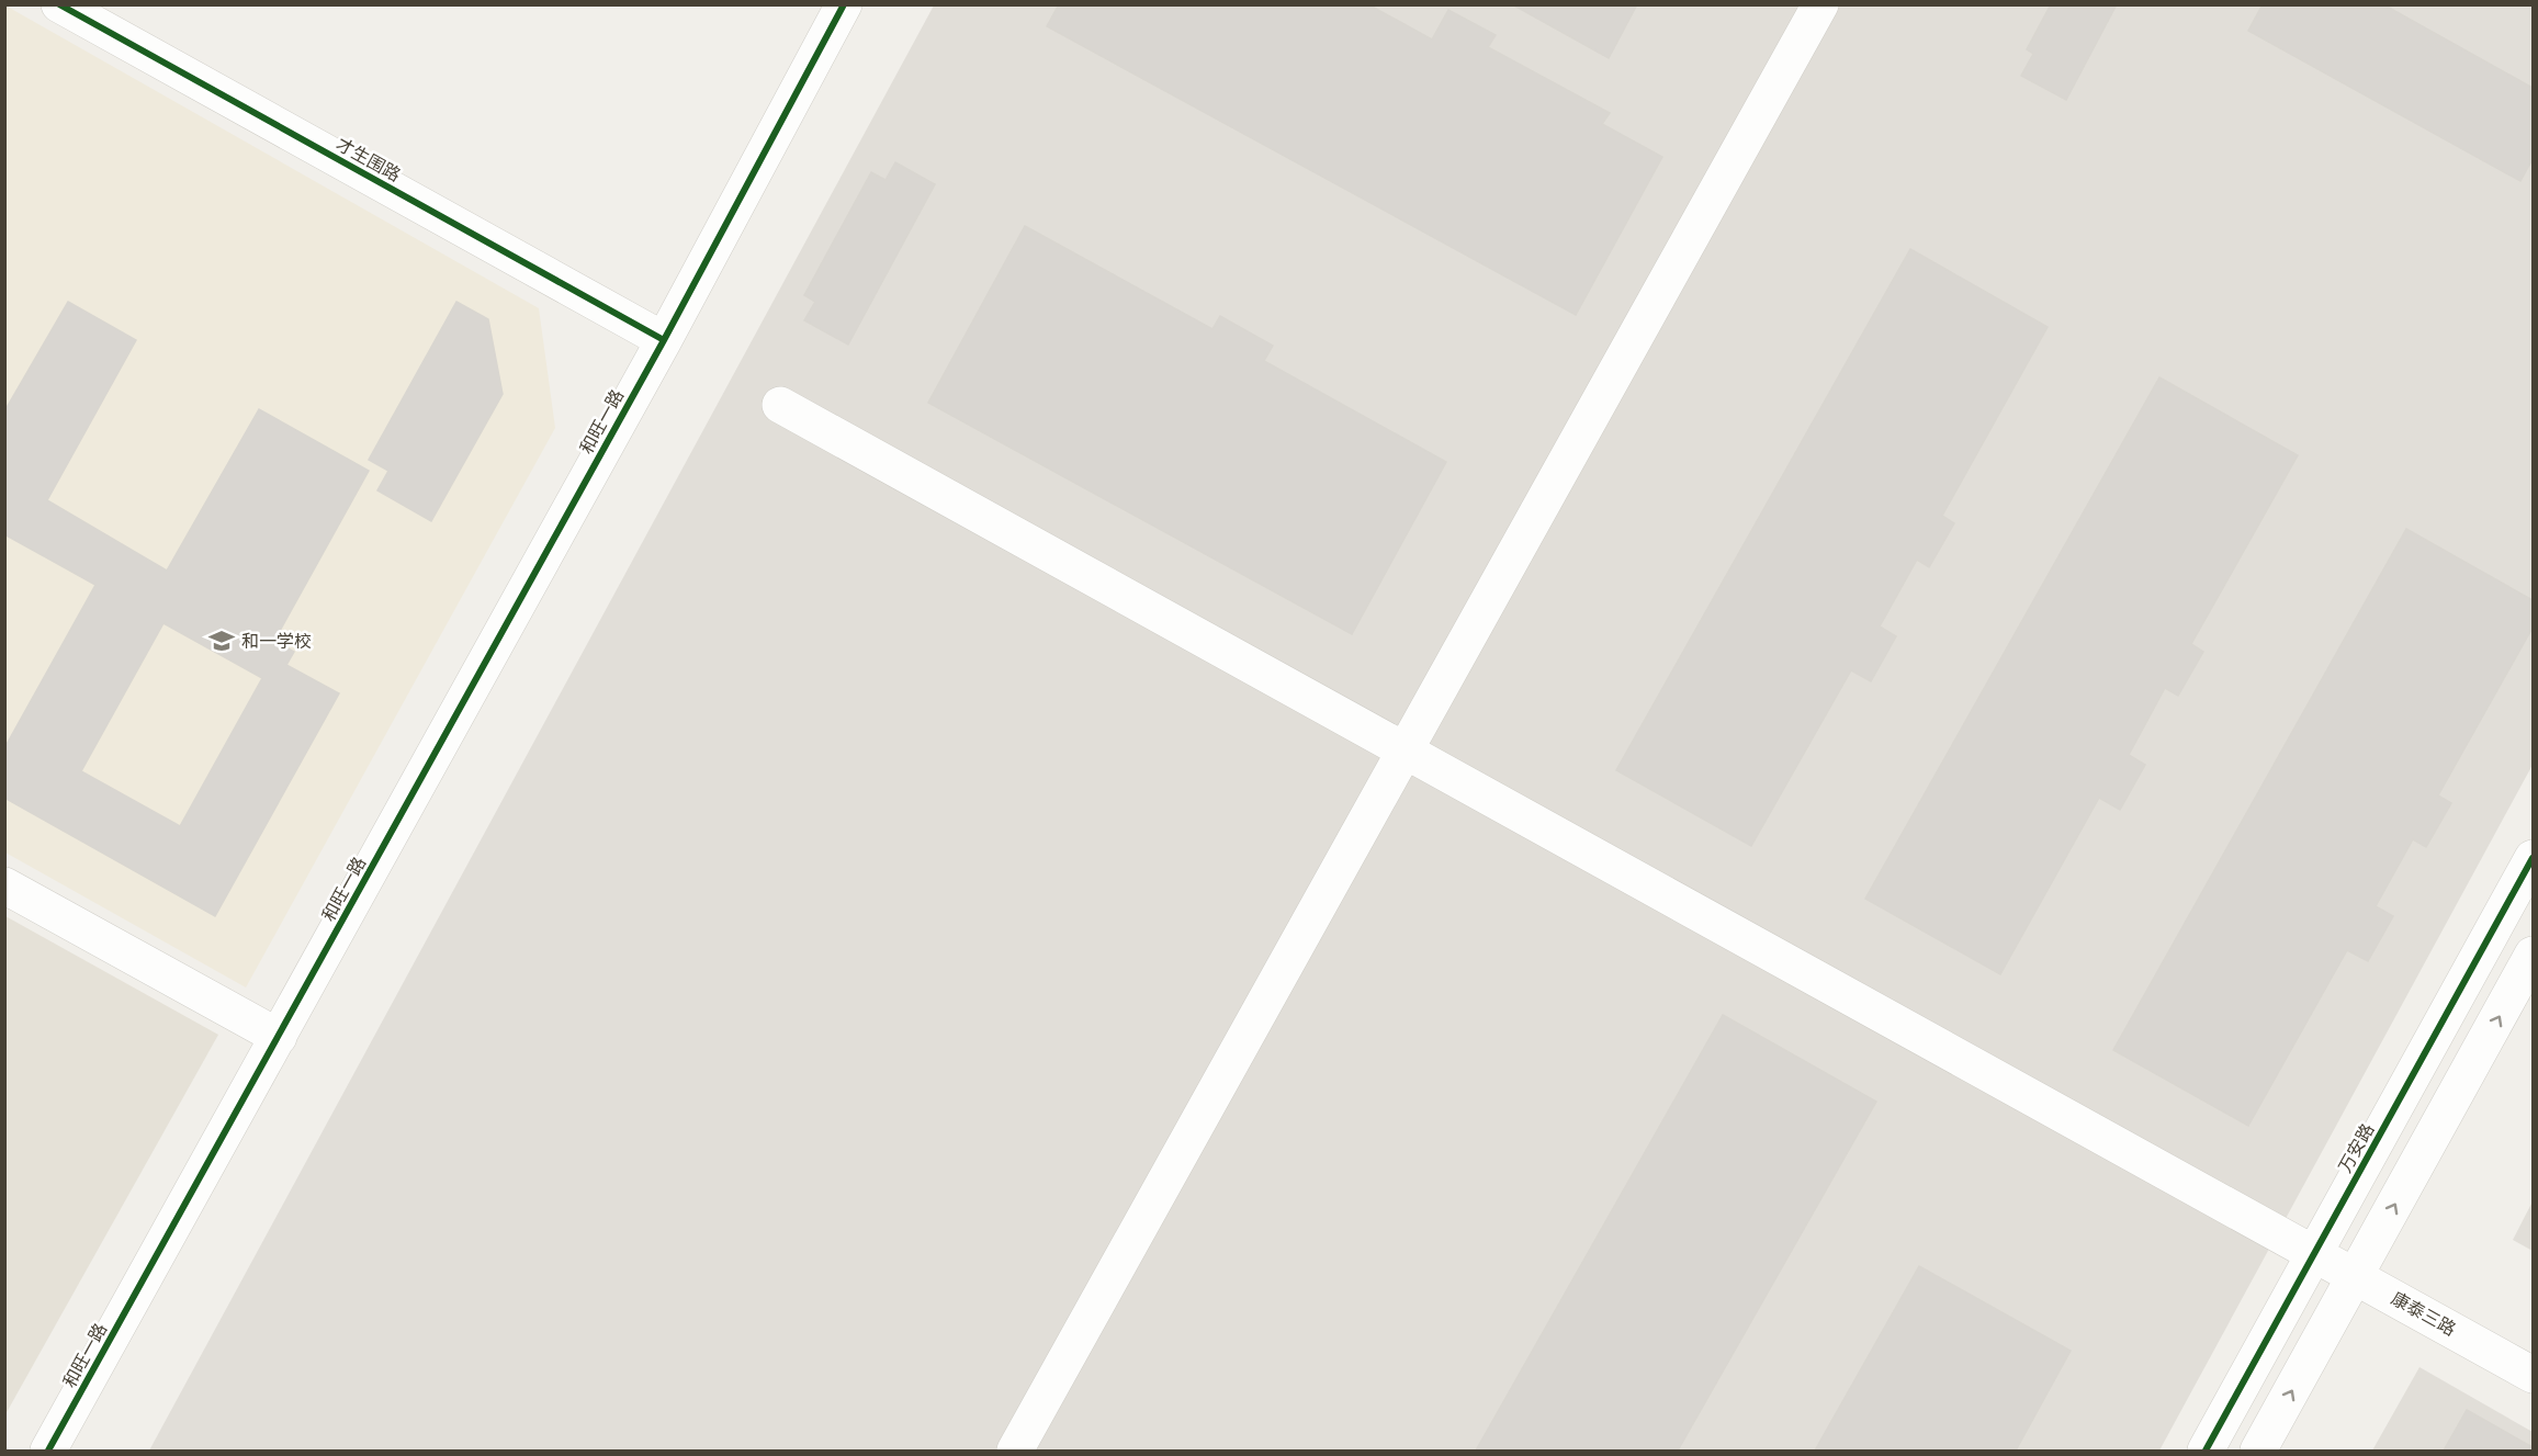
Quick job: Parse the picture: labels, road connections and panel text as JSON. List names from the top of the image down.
{
  "streets": {
    "street": [
      "才生围路",
      "和旺一路",
      "万安路",
      "康泰三路"
    ]
  },
  "crossings": [
    ["才生围路", "和旺一路"],
    ["万安路", "康泰三路"]
  ],
  "places": {
    "school or university": ["和一学校"]
  }
}
